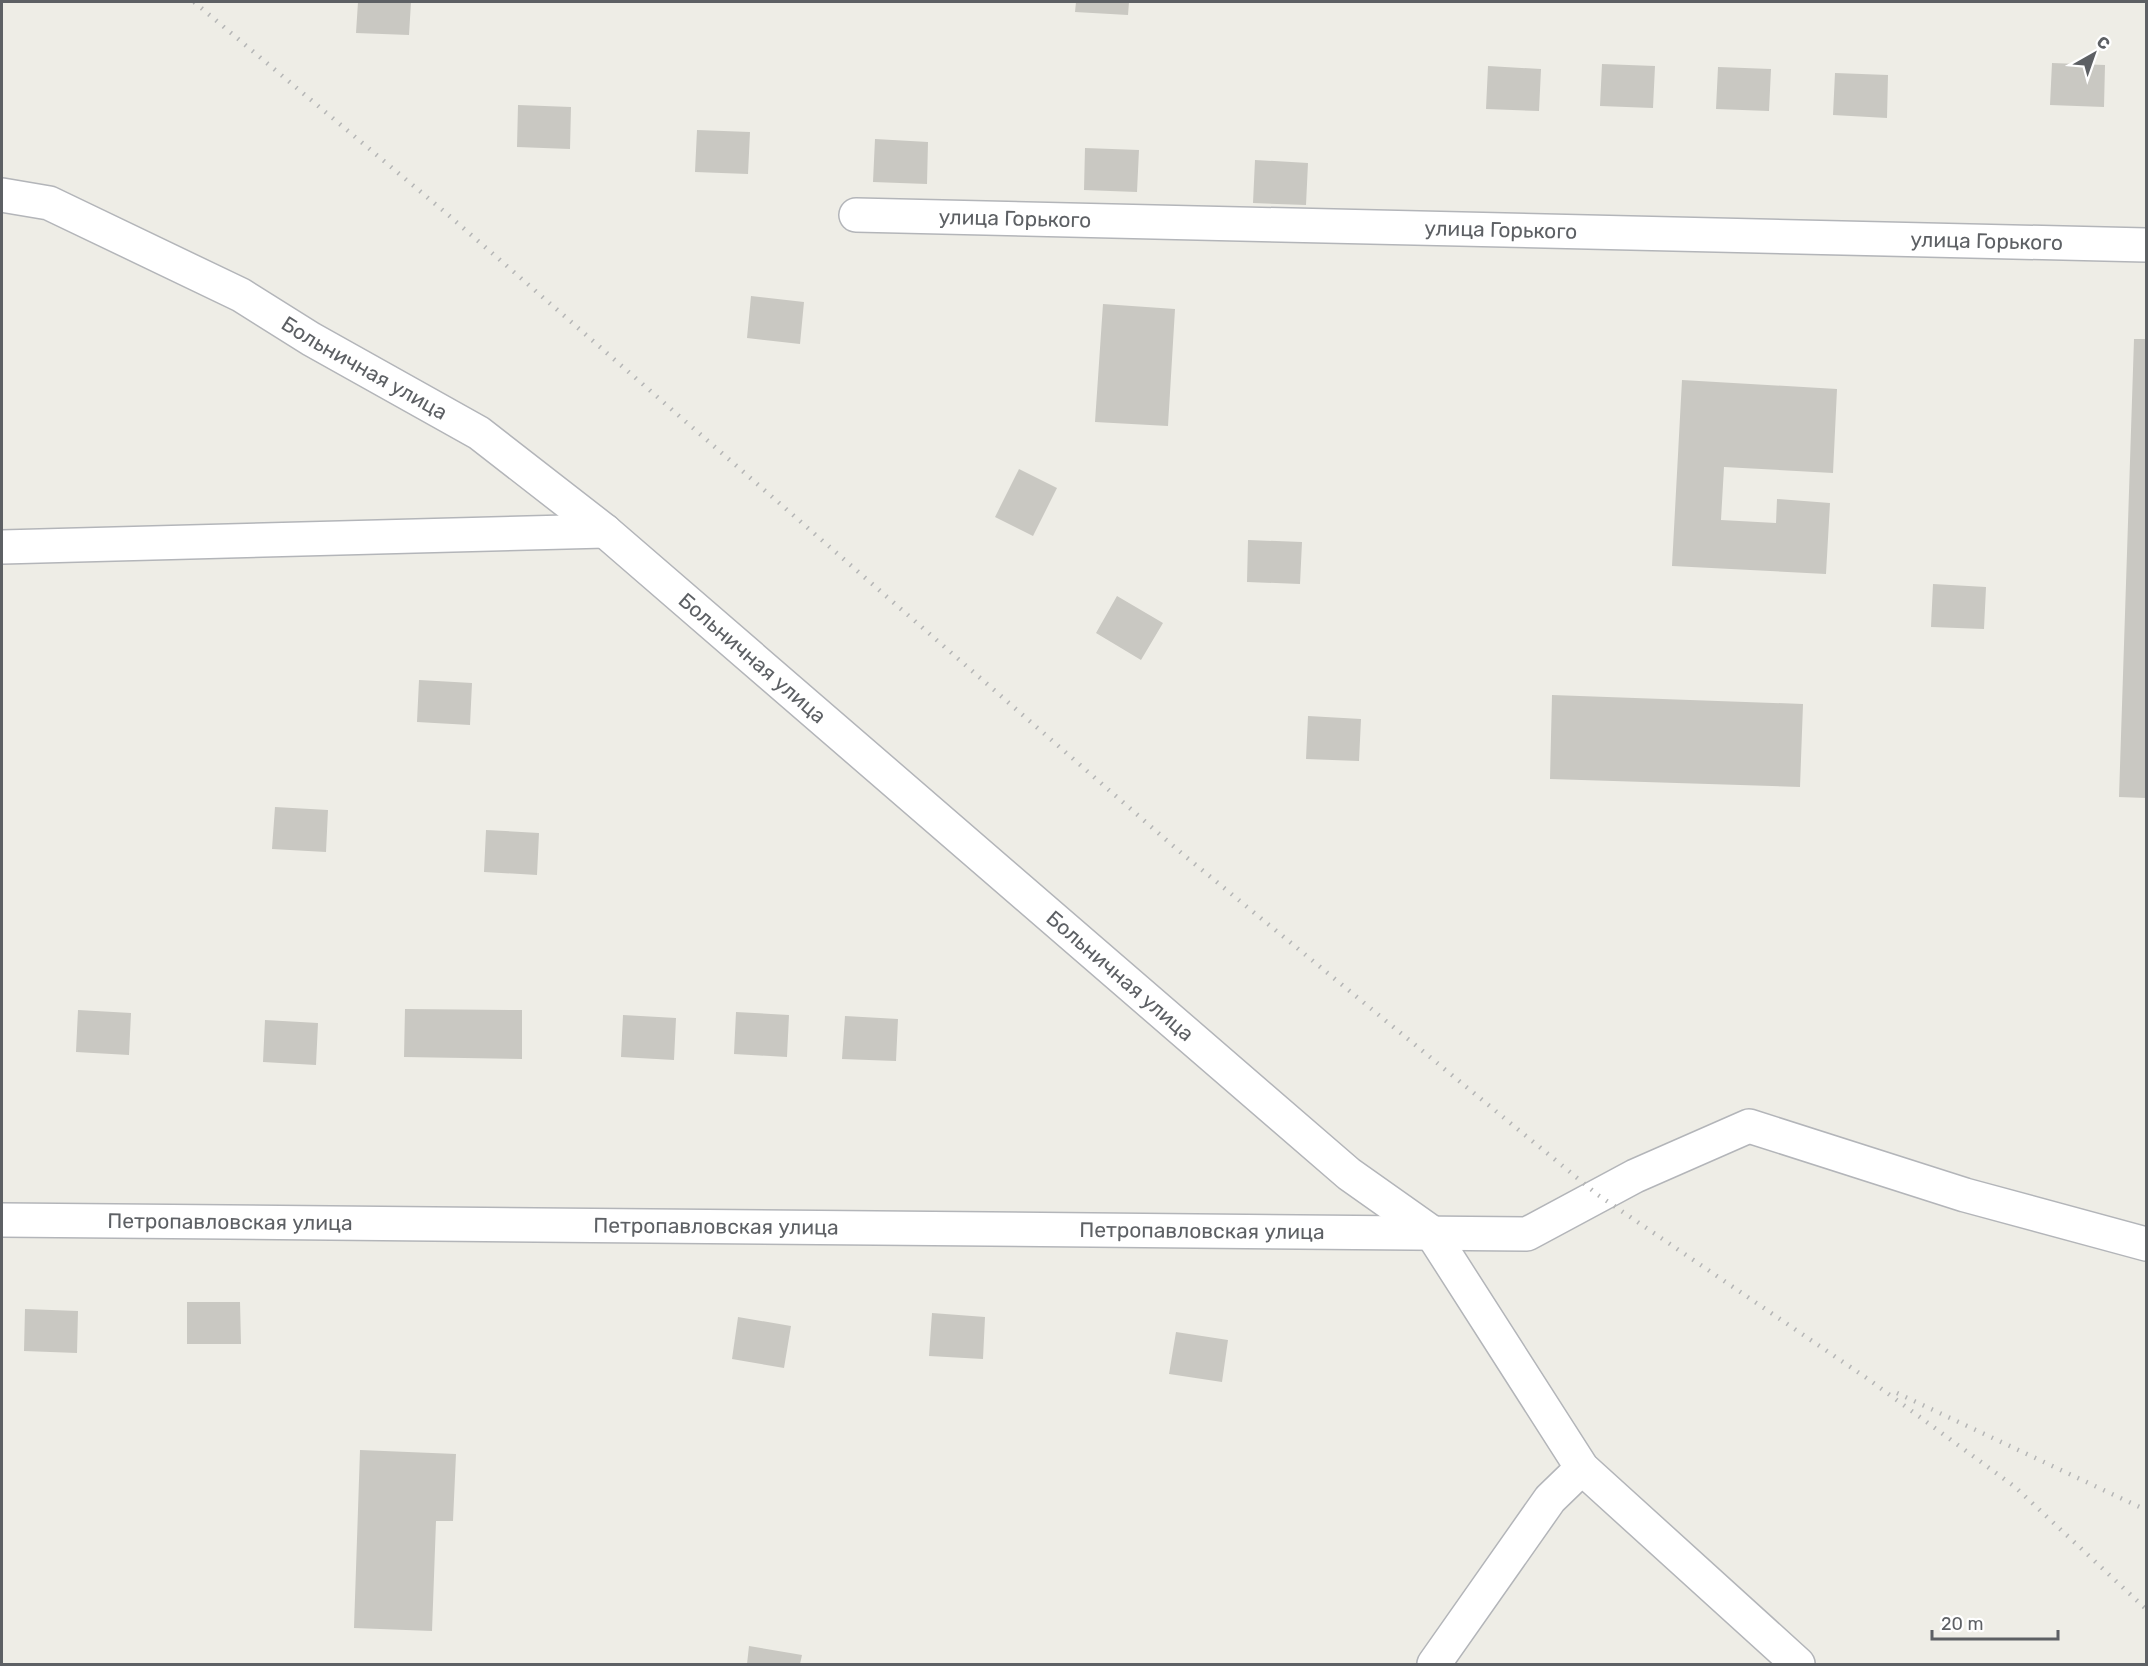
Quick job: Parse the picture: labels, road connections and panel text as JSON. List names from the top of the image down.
{
  "streets": {
    "street": ["улица Горького", "Больничная улица", "Петропавловская улица"]
  },
  "crossings": [
    ["Больничная улица", "Петропавловская улица"]
  ],
  "scale_bar": "20 m",
  "north": "top right"
}
